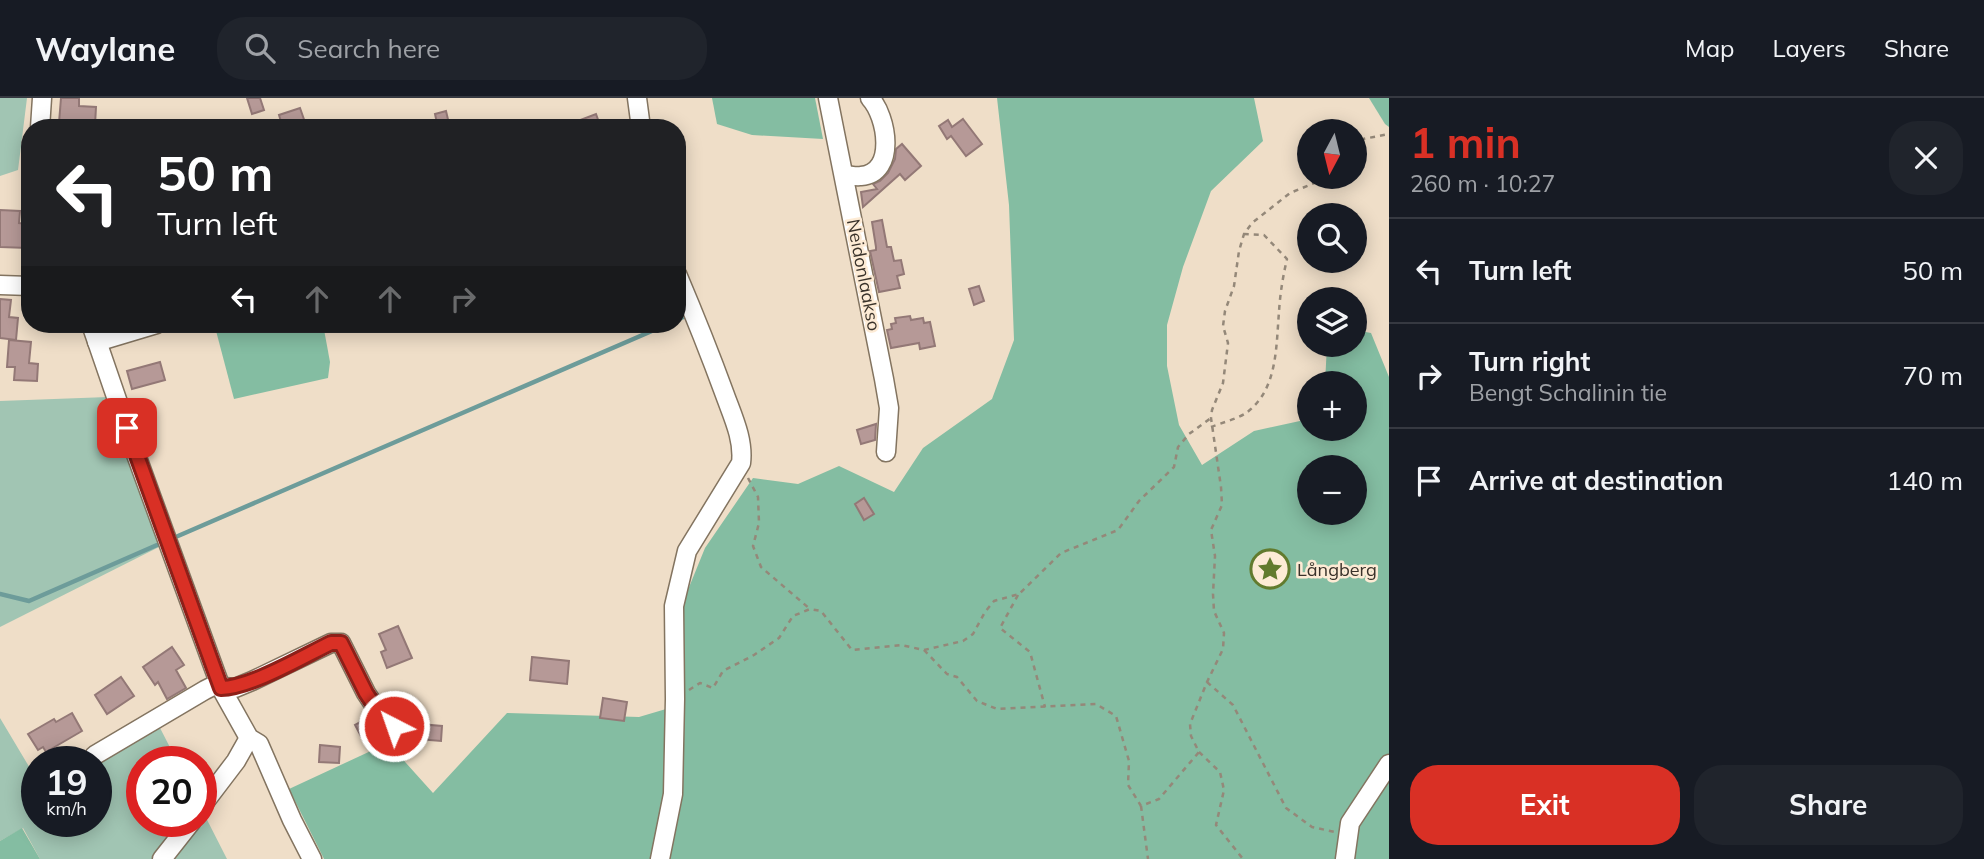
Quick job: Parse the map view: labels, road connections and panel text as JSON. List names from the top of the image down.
{
  "streets": {
    "street": ["Neidonlaakso"]
  },
  "places": {
    "place": ["Långberg"]
  },
  "north": "bottom",
  "page": {
    "header": "Waylane",
    "search": "Search here",
    "nav": ["Map", "Layers", "Share"],
    "heading": ["1 min", "260 m · 10:27"],
    "map_buttons": ["+", "−"],
    "turn": ["50 m", "Turn left"],
    "list": [
      {
        "name": "Turn left",
        "value": "50 m"
      },
      {
        "name": "Turn right",
        "note": "Bengt Schalinin tie",
        "value": "70 m"
      },
      {
        "name": "Arrive at destination",
        "value": "140 m"
      }
    ],
    "speed": "19 km/h",
    "limit": "20",
    "buttons": ["Exit", "Share"]
  }
}
